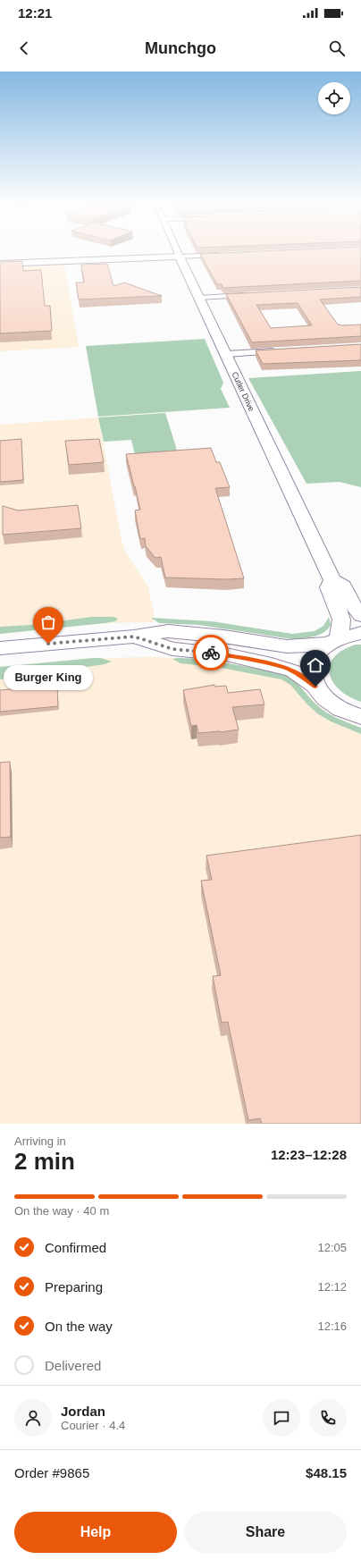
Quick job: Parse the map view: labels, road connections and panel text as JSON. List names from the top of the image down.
{
  "streets": {
    "street": ["Cutler Drive"]
  },
  "places": ["Burger King"],
  "page": {
    "status": "12:21",
    "header": "Munchgo",
    "bubble": "Burger King",
    "heading": ["2 min", "Arriving in", "12:23–12:28"],
    "panel": [
      "Jordan",
      "Courier · 4.4",
      "Order #9865",
      "$48.15"
    ],
    "bar": "On the way · 40 m",
    "list": [
      ["Confirmed", "12:05"],
      ["Preparing", "12:12"],
      ["On the way", "12:16"],
      "Delivered"
    ],
    "buttons": ["Help", "Share"]
  }
}
